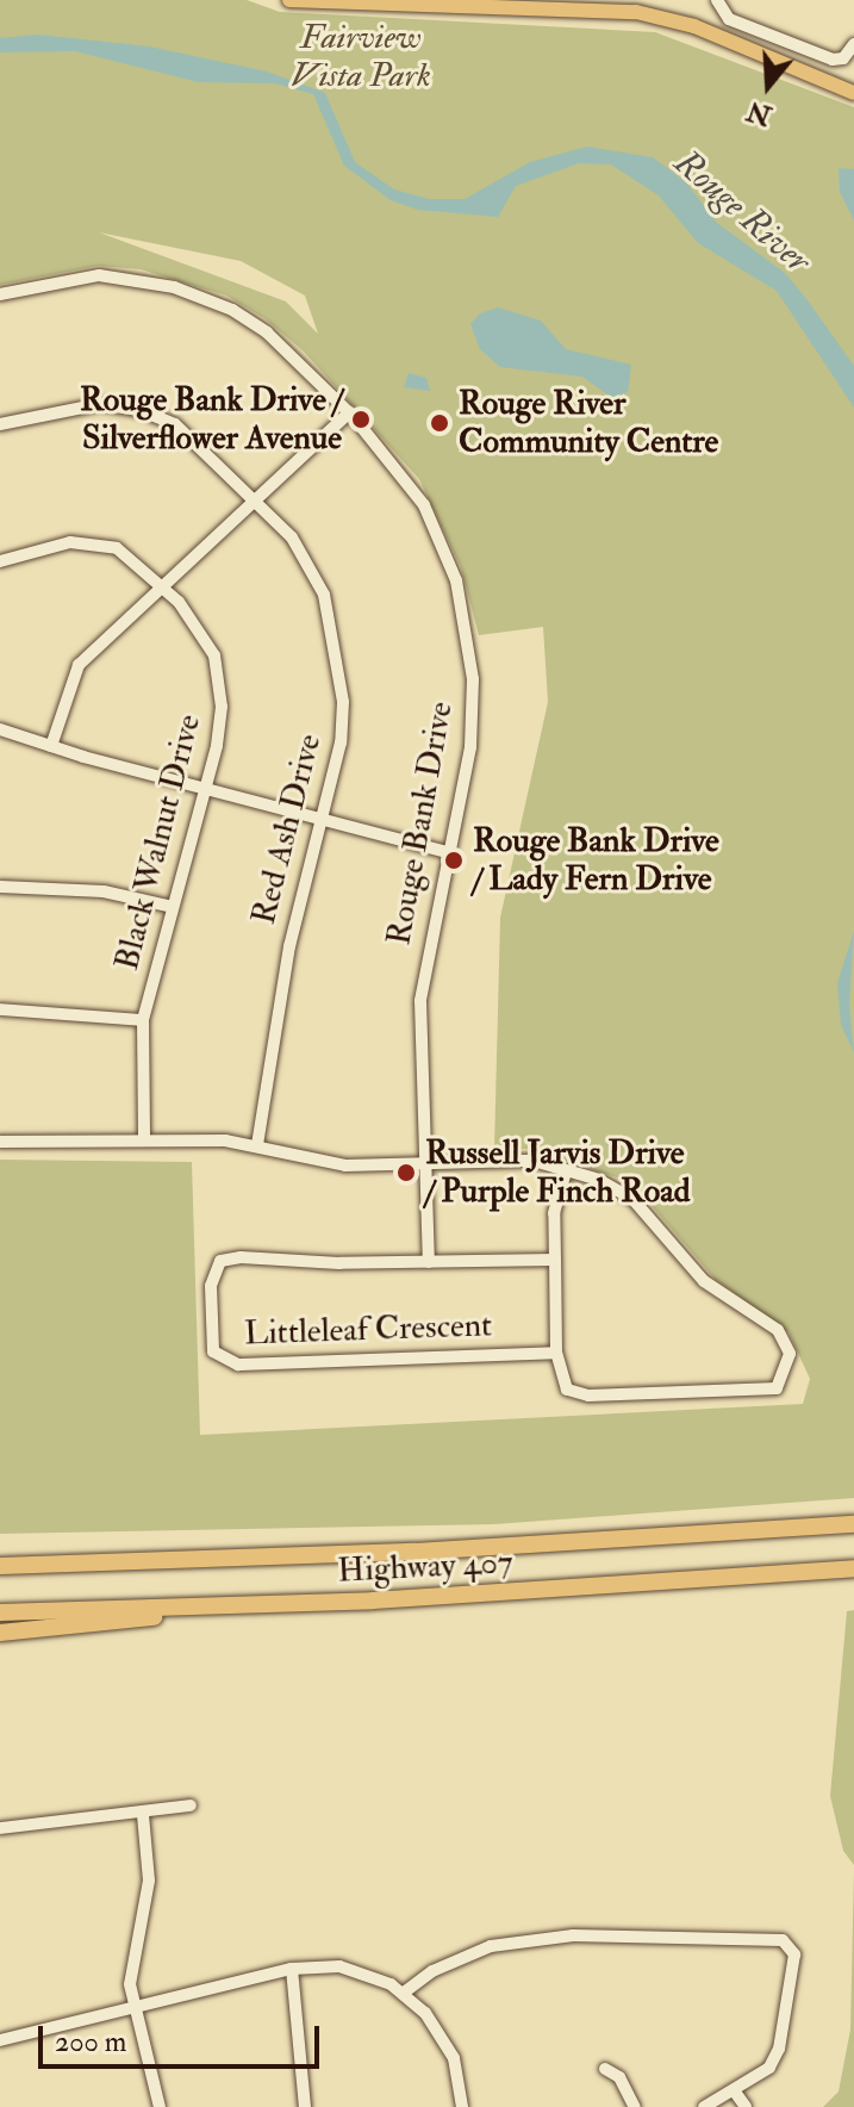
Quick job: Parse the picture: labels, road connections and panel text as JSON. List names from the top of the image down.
{
  "streets": {
    "highway": ["Highway 407"],
    "street": [
      "Rouge Bank Drive",
      "Red Ash Drive",
      "Black Walnut Drive",
      "Littleleaf Crescent"
    ]
  },
  "crossings": [
    ["Rouge Bank Drive", "Littleleaf Crescent"]
  ],
  "water": ["Rouge River"],
  "parks": ["Fairview Vista Park"],
  "places": [
    "Rouge Bank Drive / Silverflower Avenue",
    "Rouge River Community Centre",
    "Rouge Bank Drive / Lady Fern Drive",
    "Russell Jarvis Drive / Purple Finch Road"
  ],
  "scale_bar": "200 m",
  "north": "bottom"
}
